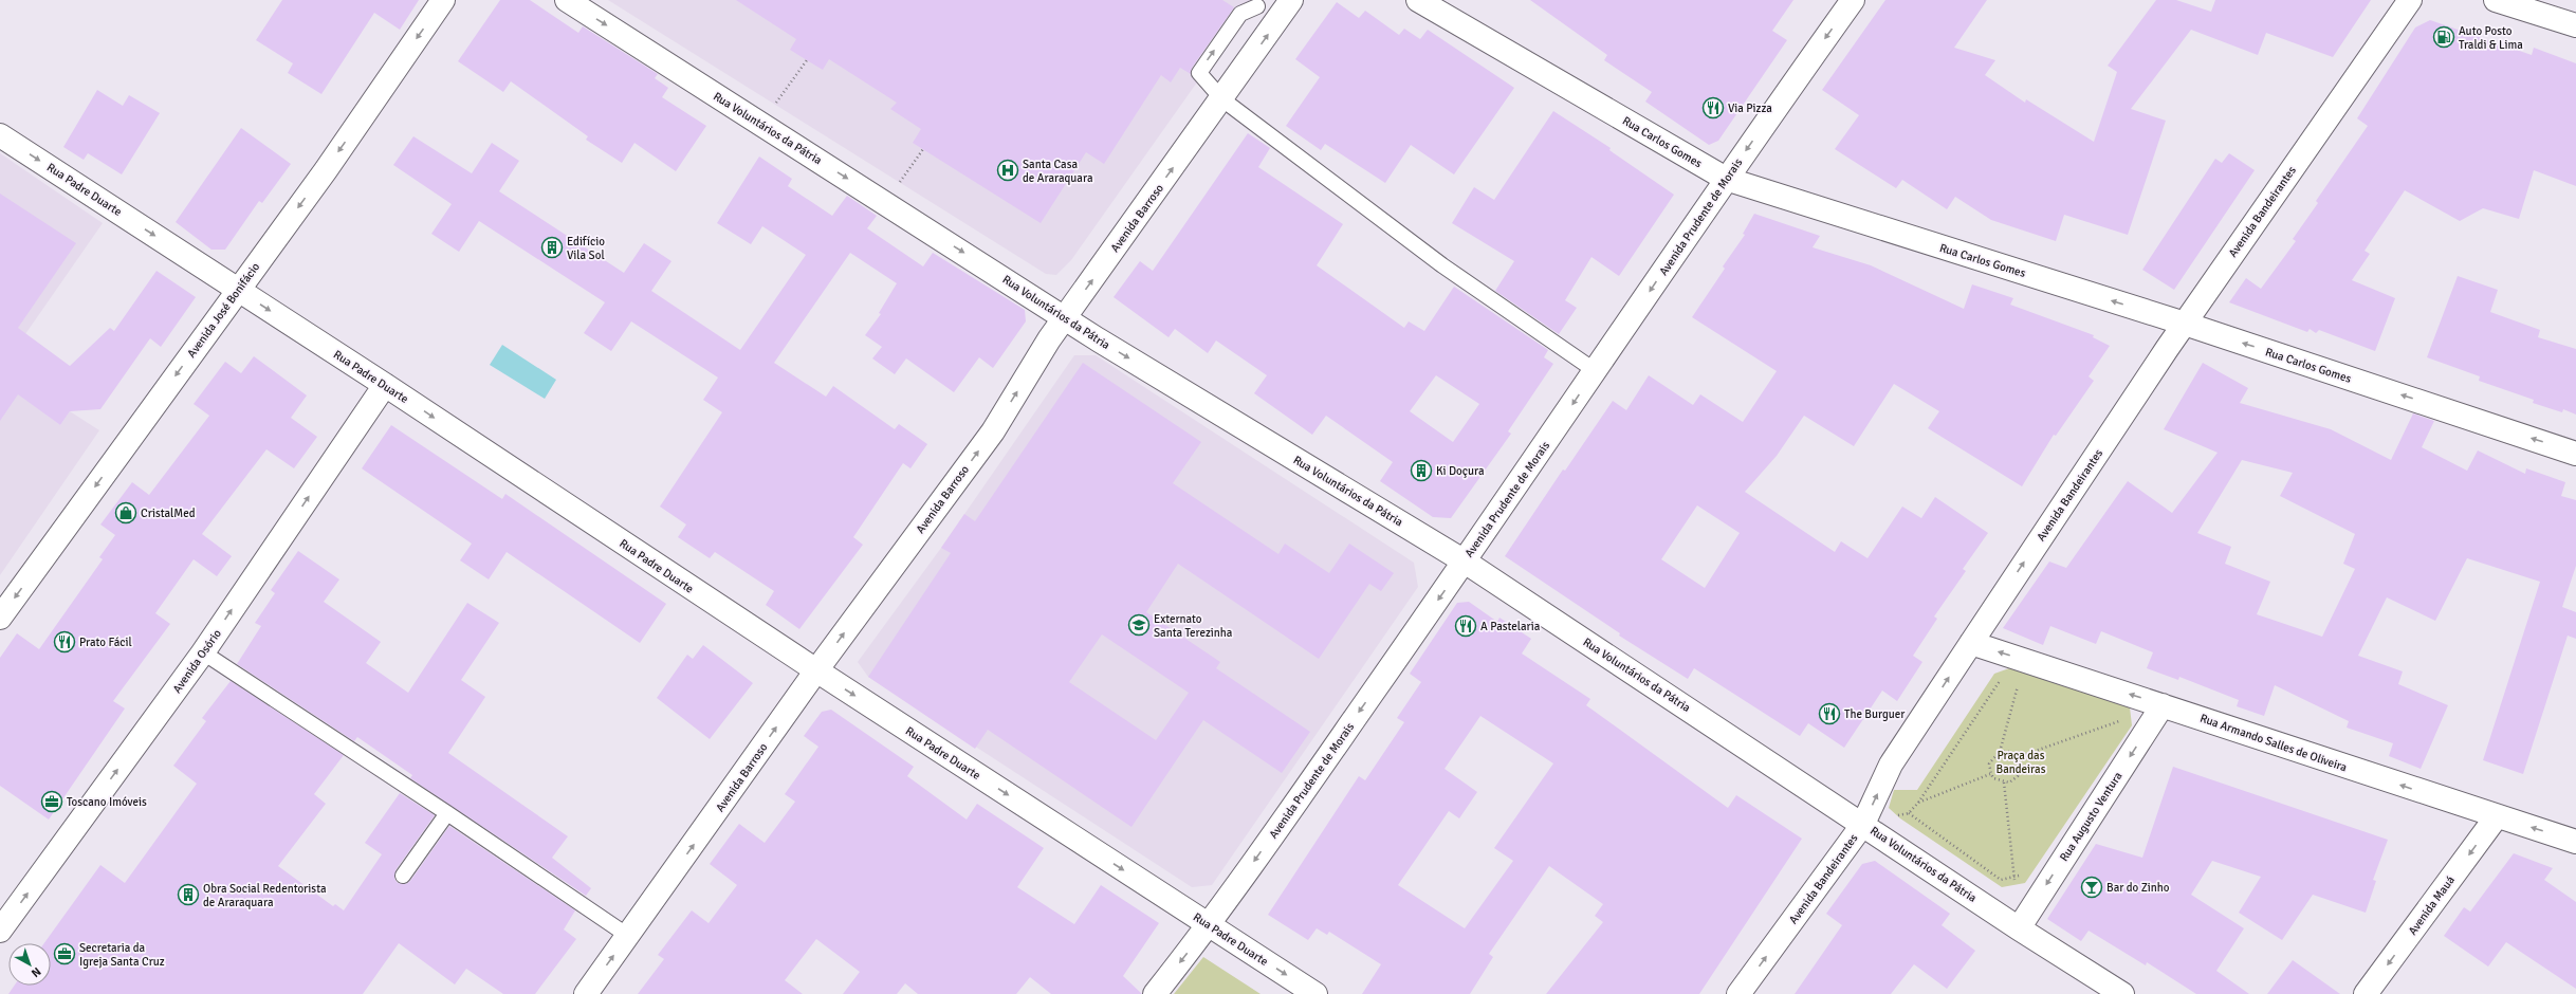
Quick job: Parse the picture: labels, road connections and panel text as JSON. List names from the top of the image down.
{
  "streets": {
    "street": [
      "Rua Voluntários da Pátria",
      "Rua Carlos Gomes",
      "Rua Padre Duarte",
      "Avenida Bandeirantes",
      "Avenida Prudente de Morais",
      "Avenida Barroso",
      "Avenida José Bonifácio",
      "Avenida Osório",
      "Rua Armando Salles de Oliveira",
      "Rua Augusto Ventura",
      "Avenida Mauá"
    ]
  },
  "crossings": [
    ["Rua Voluntários da Pátria", "Avenida Bandeirantes"],
    ["Rua Voluntários da Pátria", "Avenida Prudente de Morais"],
    ["Rua Voluntários da Pátria", "Avenida Barroso"],
    ["Rua Voluntários da Pátria", "Rua Augusto Ventura"],
    ["Rua Carlos Gomes", "Avenida Bandeirantes"],
    ["Rua Carlos Gomes", "Avenida Prudente de Morais"],
    ["Rua Padre Duarte", "Avenida Prudente de Morais"],
    ["Rua Padre Duarte", "Avenida Barroso"],
    ["Rua Padre Duarte", "Avenida José Bonifácio"],
    ["Rua Padre Duarte", "Avenida Osório"],
    ["Avenida Bandeirantes", "Rua Armando Salles de Oliveira"],
    ["Rua Armando Salles de Oliveira", "Rua Augusto Ventura"],
    ["Rua Armando Salles de Oliveira", "Avenida Mauá"]
  ],
  "one_way": [
    "Rua Voluntários da Pátria",
    "Rua Carlos Gomes",
    "Rua Padre Duarte",
    "Avenida Bandeirantes",
    "Avenida Prudente de Morais",
    "Avenida Barroso",
    "Avenida José Bonifácio",
    "Avenida Osório",
    "Rua Armando Salles de Oliveira",
    "Rua Augusto Ventura",
    "Avenida Mauá"
  ],
  "parks": ["Praça das Bandeiras"],
  "places": {
    "fuel station": ["Auto Posto Traldi & Lima"],
    "restaurant": [
      "Via Pizza",
      "A Pastelaria",
      "Prato Fácil",
      "The Burguer"
    ],
    "hospital": ["Santa Casa de Araraquara"],
    "building": ["Edifício Vila Sol", "Ki Doçura", "Obra Social Redentorista de Araraquara"],
    "shop": ["CristalMed"],
    "school or university": ["Externato Santa Terezinha"],
    "office": ["Toscano Imóveis", "Secretaria da Igreja Santa Cruz"],
    "bar": ["Bar do Zinho"]
  },
  "north": "bottom right"
}
